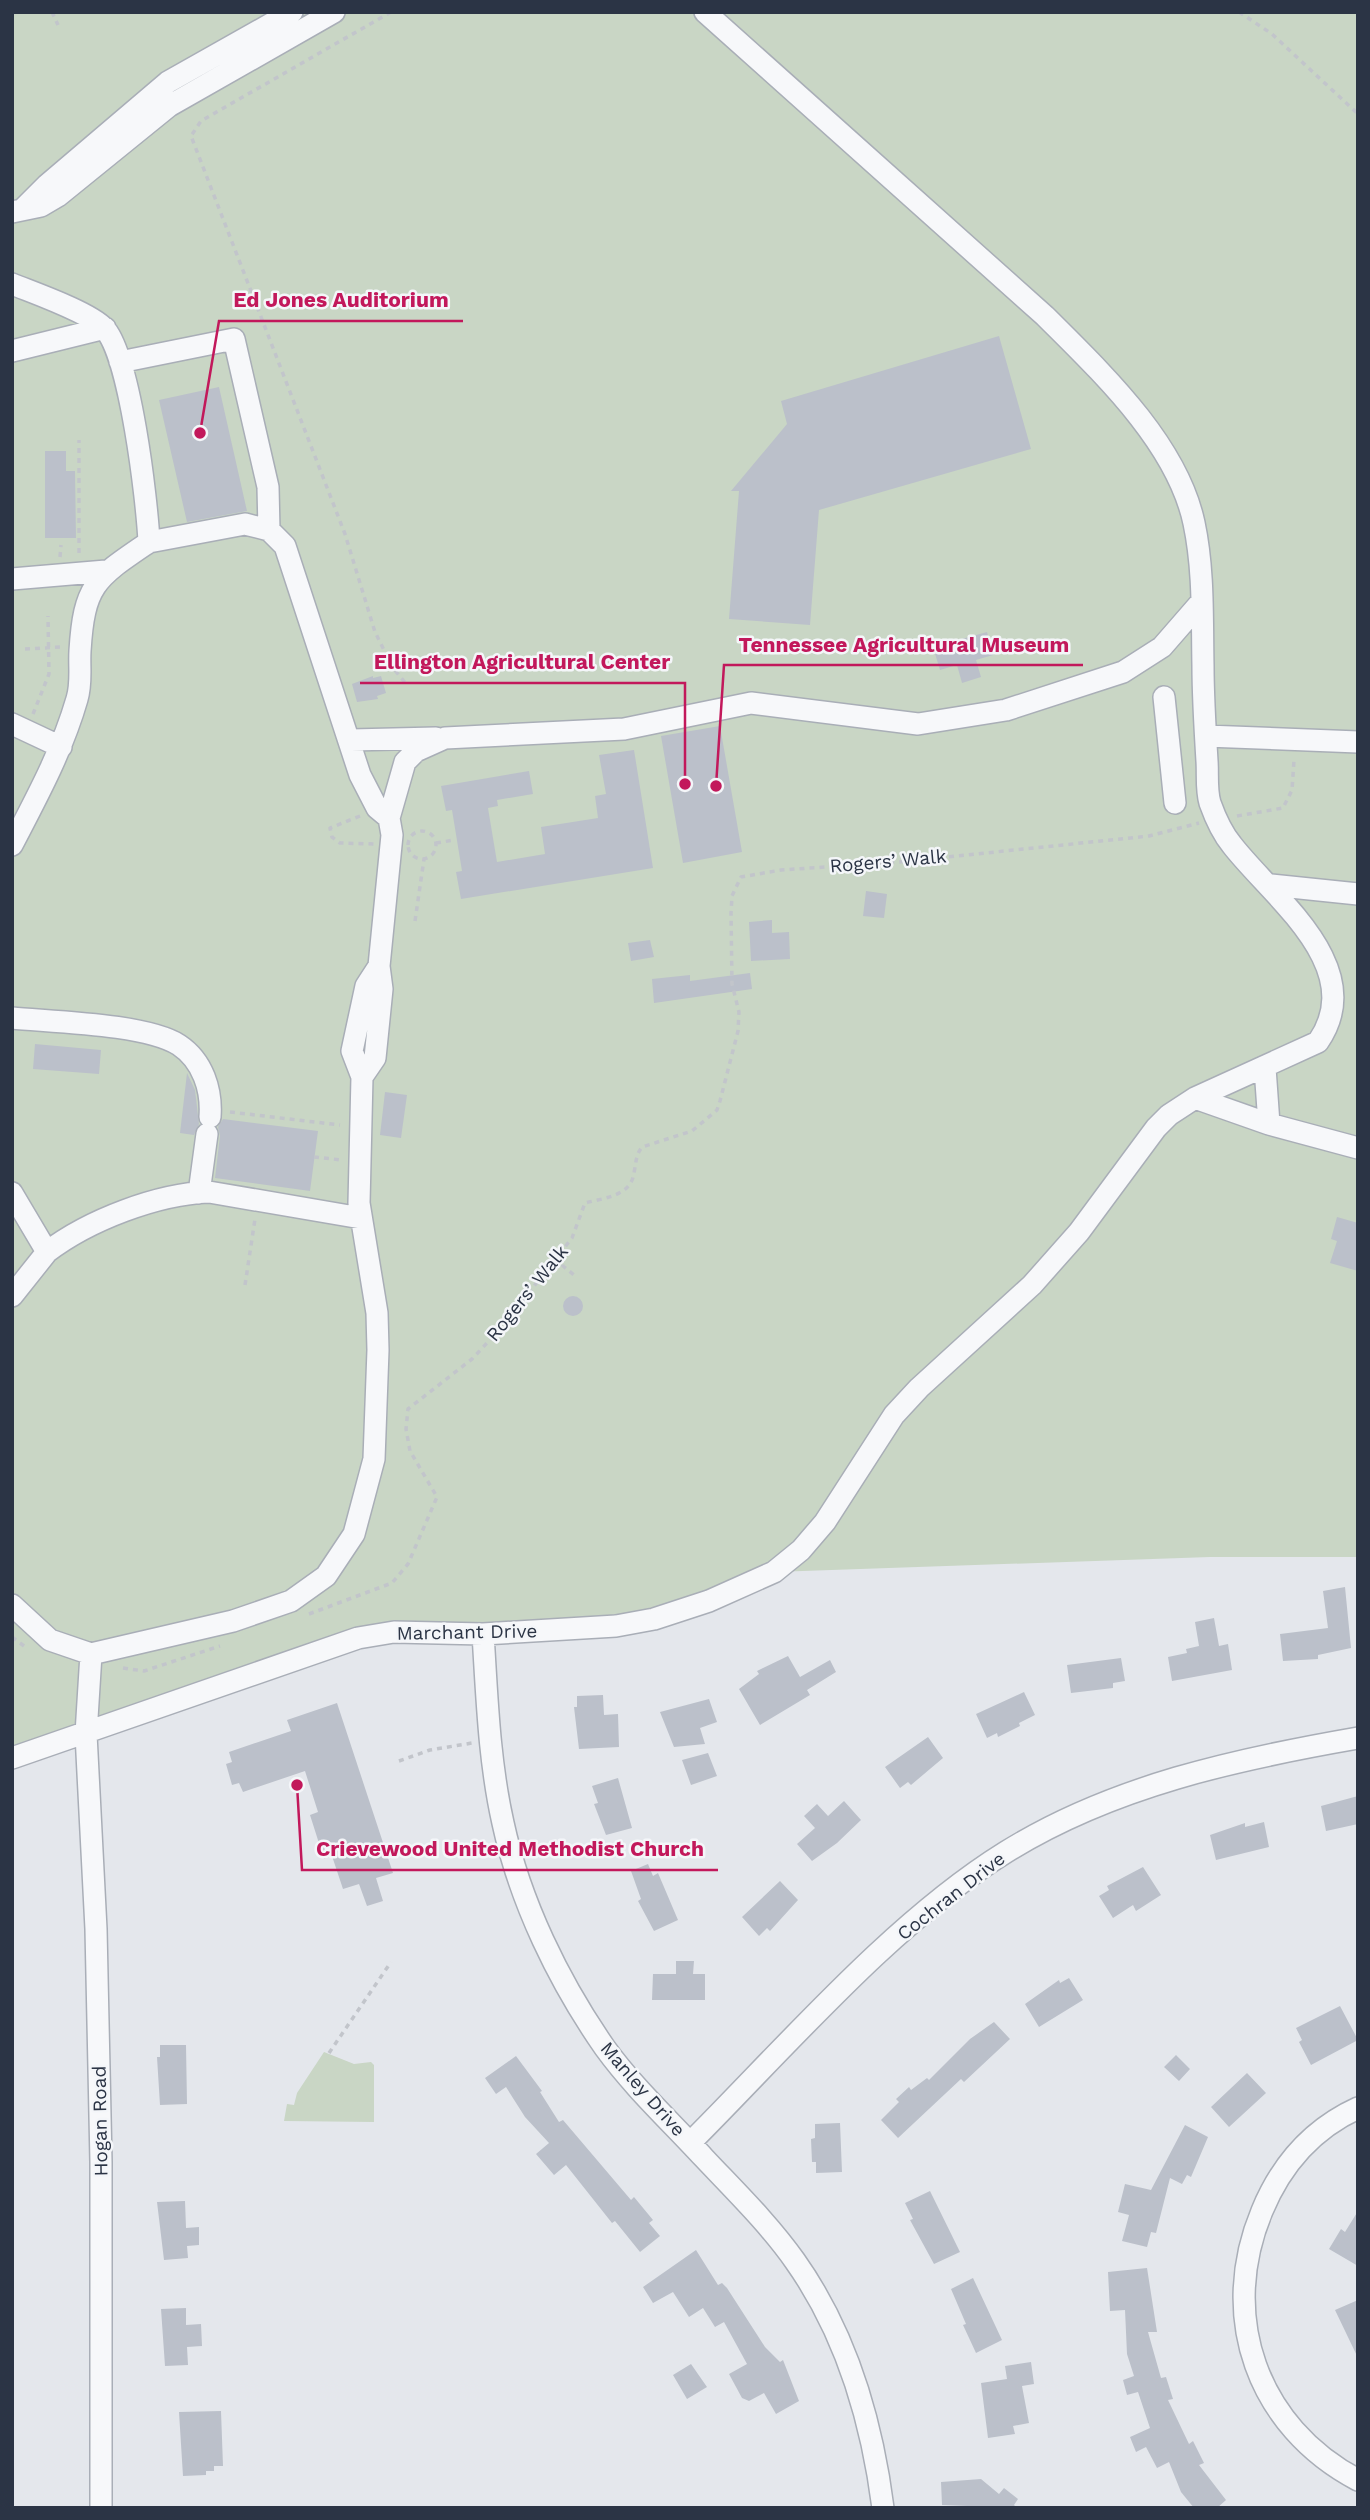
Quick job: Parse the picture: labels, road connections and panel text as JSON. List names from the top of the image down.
{
  "streets": {
    "street": [
      "Marchant Drive",
      "Cochran Drive",
      "Manley Drive",
      "Hogan Road"
    ],
    "path": ["Rogers’ Walk"]
  },
  "crossings": [
    ["Rogers’ Walk", "Marchant Drive"],
    ["Marchant Drive", "Manley Drive"],
    ["Marchant Drive", "Hogan Road"],
    ["Cochran Drive", "Manley Drive"]
  ],
  "places": [
    "Ed Jones Auditorium",
    "Ellington Agricultural Center",
    "Tennessee Agricultural Museum",
    "Crievewood United Methodist Church"
  ]
}
